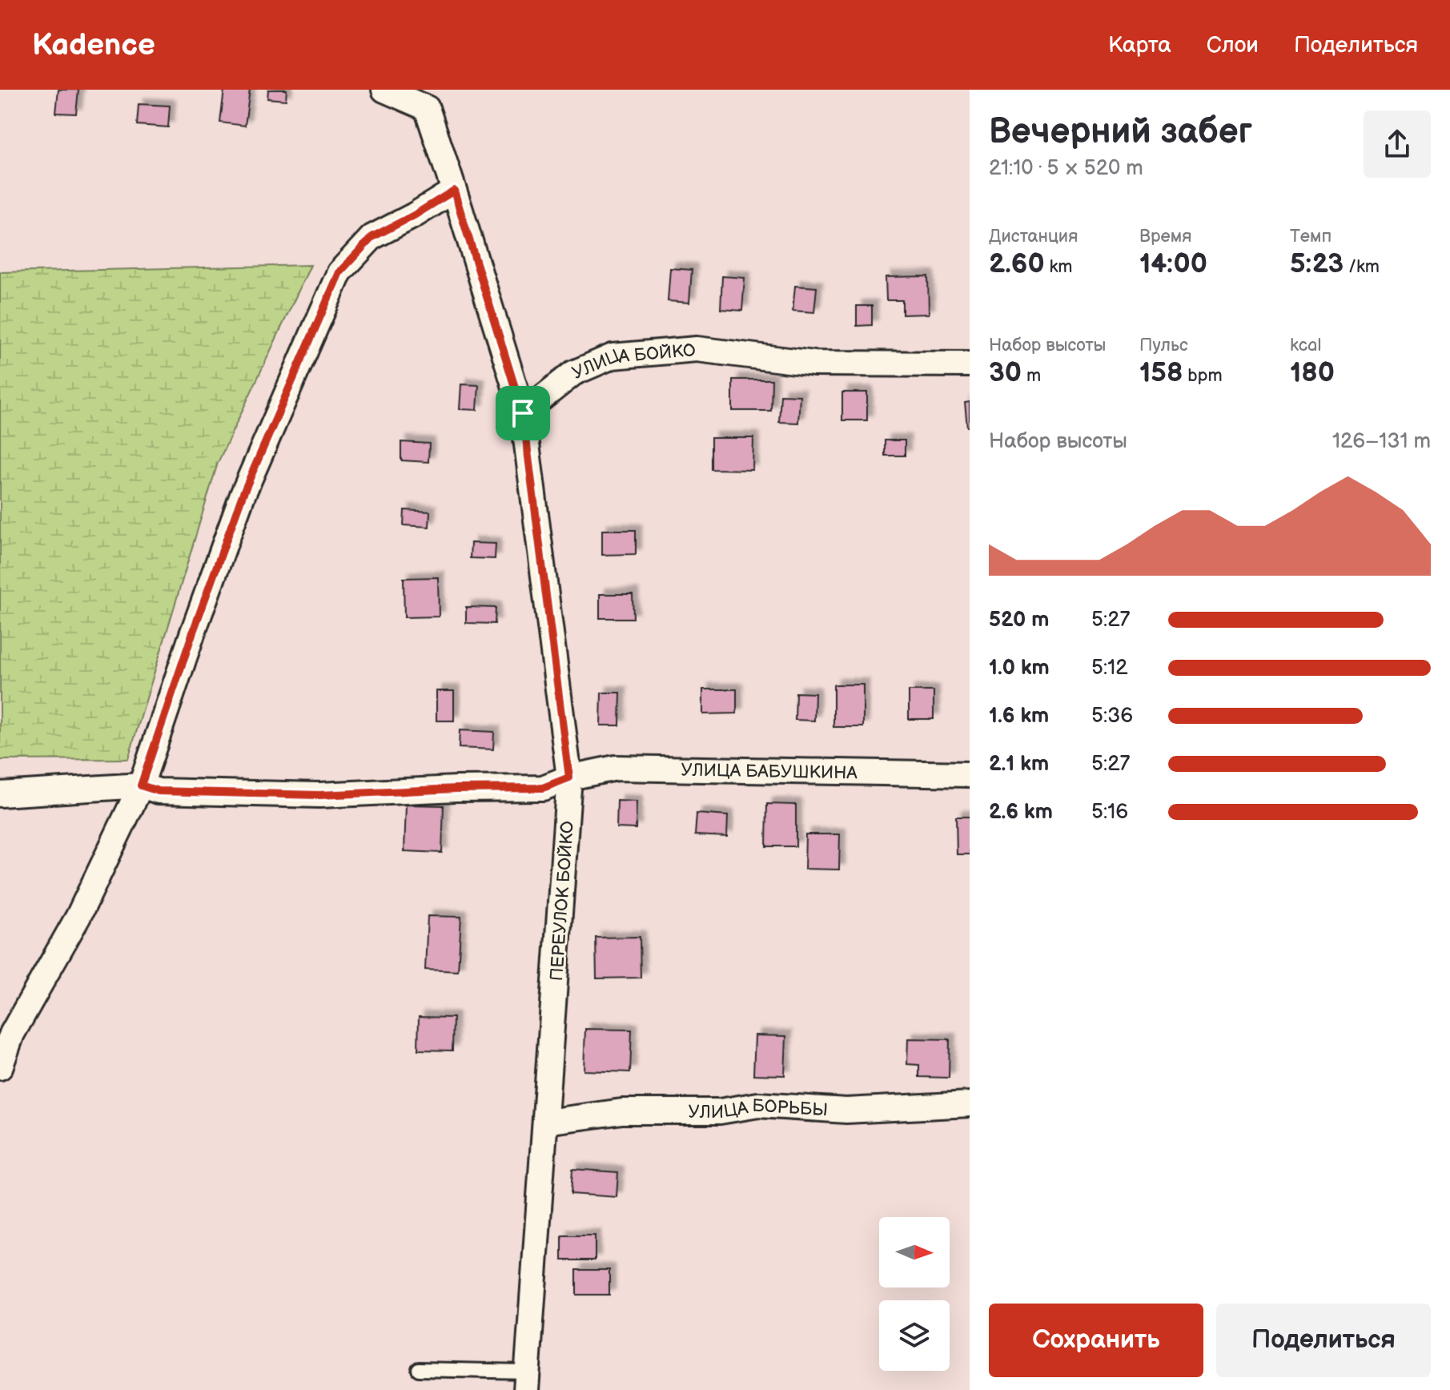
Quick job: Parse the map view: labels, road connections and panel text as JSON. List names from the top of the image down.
{
  "streets": {
    "street": [
      "УЛИЦА БОЙКО",
      "УЛИЦА БАБУШКИНА",
      "ПЕРЕУЛОК БОЙКО",
      "УЛИЦА БОРЬБЫ"
    ]
  },
  "crossings": [
    ["УЛИЦА БОЙКО", "ПЕРЕУЛОК БОЙКО"],
    ["УЛИЦА БАБУШКИНА", "ПЕРЕУЛОК БОЙКО"],
    ["ПЕРЕУЛОК БОЙКО", "УЛИЦА БОРЬБЫ"]
  ],
  "north": "right",
  "page": {
    "header": "Kadence",
    "nav": ["Карта", "Слои", "Поделиться"],
    "heading": ["Вечерний забег", "21:10 · 5 × 520 m"],
    "stats": [
      ["Дистанция", "2.60 km"],
      ["Время", "14:00"],
      ["Темп", "5:23 /km"],
      ["Набор высоты", "30 m"],
      ["Пульс", "158 bpm"],
      ["kcal", "180"]
    ],
    "chart": ["Набор высоты", "126–131 m"],
    "list": [
      {
        "name": "520 m",
        "note": "5:27"
      },
      {
        "name": "1.0 km",
        "note": "5:12"
      },
      {
        "name": "1.6 km",
        "note": "5:36"
      },
      {
        "name": "2.1 km",
        "note": "5:27"
      },
      {
        "name": "2.6 km",
        "note": "5:16"
      }
    ],
    "buttons": ["Сохранить", "Поделиться"]
  }
}
